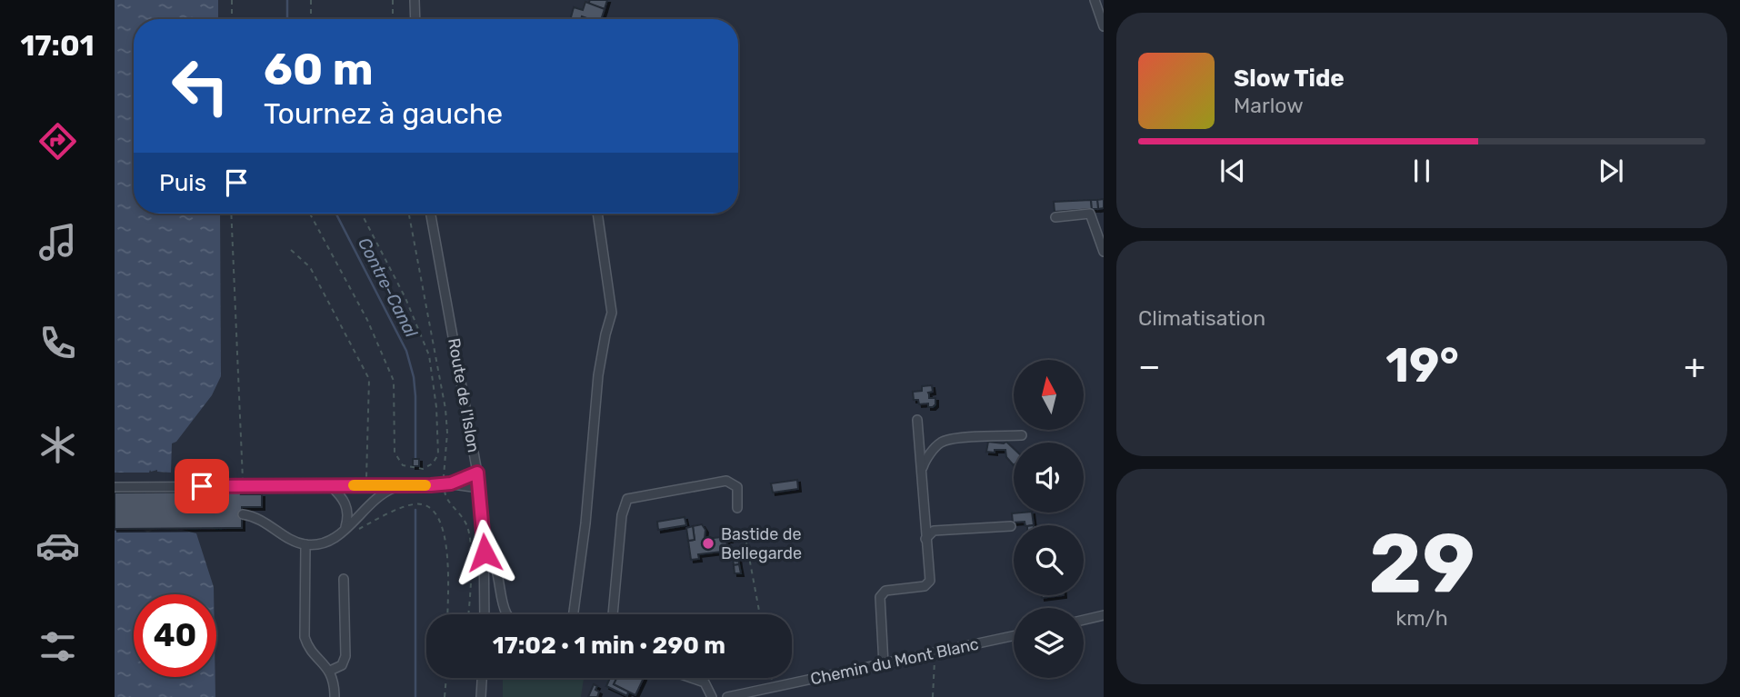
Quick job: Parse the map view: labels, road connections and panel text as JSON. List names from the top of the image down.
{
  "streets": {
    "street": ["Route de l'Islon", "Chemin du Mont Blanc"]
  },
  "water": ["Contre-Canal"],
  "places": ["Bastide de Bellegarde"],
  "north": "top",
  "page": {
    "tabs": "17:01",
    "turn": ["60 m", "Tournez à gauche"],
    "song": ["Slow Tide", "Marlow"],
    "then": "Puis",
    "tile": [
      "Climatisation",
      ["29", "km/h"]
    ],
    "heat": ["−", "19°", "+"],
    "limit": "40",
    "trip": "17:02 · 1 min · 290 m"
  }
}
